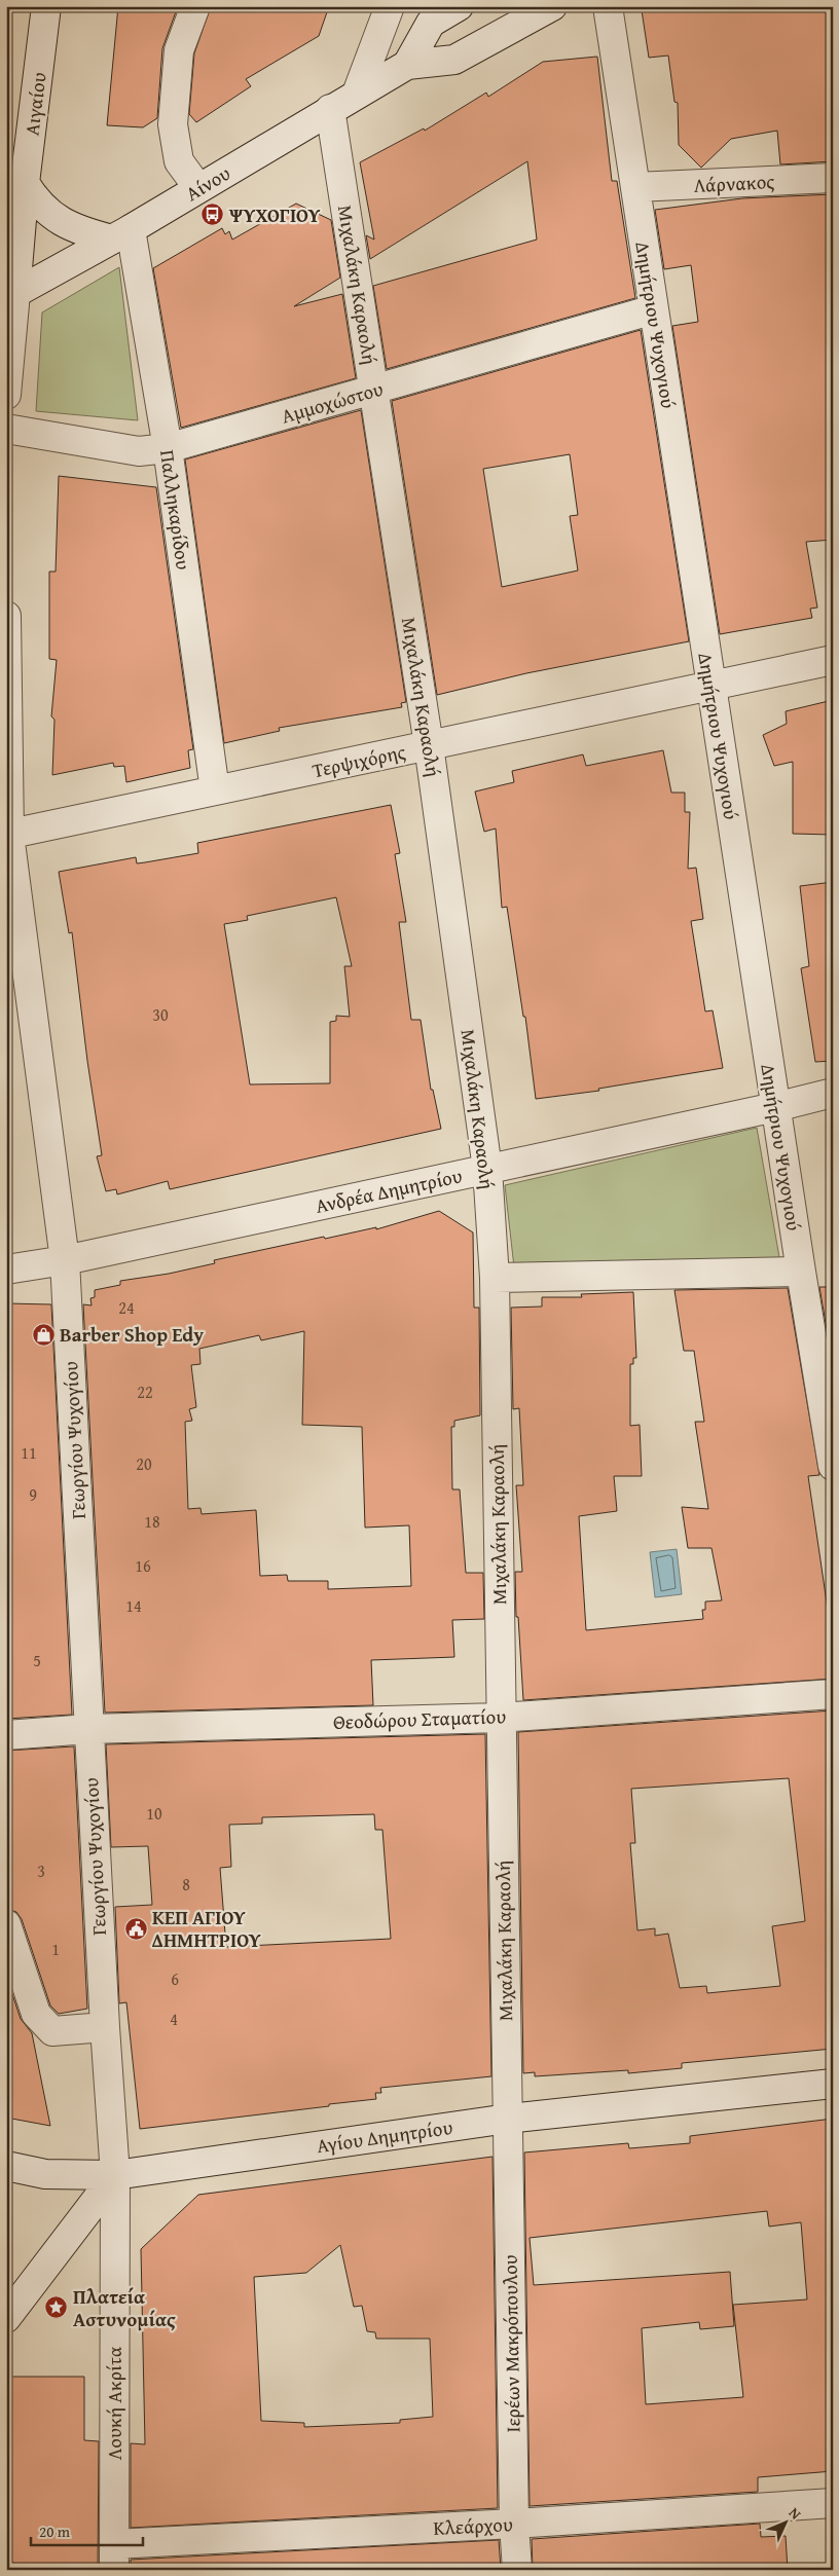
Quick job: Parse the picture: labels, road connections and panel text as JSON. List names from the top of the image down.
{
  "streets": {
    "street": [
      "Αιγαίου",
      "Αίνου",
      "Λάρνακος",
      "Μιχαλάκη Καραολή",
      "Δημήτριου Ψυχογιού",
      "Αμμοχώστου",
      "Παλληκαρίδου",
      "Τερψιχόρης",
      "Ανδρέα Δημητρίου",
      "Γεωργίου Ψυχογίου",
      "Θεοδώρου Σταματίου",
      "Αγίου Δημητρίου",
      "Ιερέων Μακρόπουλου",
      "Λουκή Ακρίτα",
      "Κλεάρχου"
    ]
  },
  "crossings": [
    ["Αιγαίου", "Αίνου"],
    ["Αίνου", "Μιχαλάκη Καραολή"],
    ["Αίνου", "Παλληκαρίδου"],
    ["Λάρνακος", "Δημήτριου Ψυχογιού"],
    ["Μιχαλάκη Καραολή", "Αμμοχώστου"],
    ["Μιχαλάκη Καραολή", "Τερψιχόρης"],
    ["Μιχαλάκη Καραολή", "Ανδρέα Δημητρίου"],
    ["Μιχαλάκη Καραολή", "Θεοδώρου Σταματίου"],
    ["Μιχαλάκη Καραολή", "Αγίου Δημητρίου"],
    ["Μιχαλάκη Καραολή", "Ιερέων Μακρόπουλου"],
    ["Δημήτριου Ψυχογιού", "Αμμοχώστου"],
    ["Δημήτριου Ψυχογιού", "Τερψιχόρης"],
    ["Δημήτριου Ψυχογιού", "Ανδρέα Δημητρίου"],
    ["Αμμοχώστου", "Παλληκαρίδου"],
    ["Παλληκαρίδου", "Τερψιχόρης"],
    ["Τερψιχόρης", "Γεωργίου Ψυχογίου"],
    ["Ανδρέα Δημητρίου", "Γεωργίου Ψυχογίου"],
    ["Γεωργίου Ψυχογίου", "Θεοδώρου Σταματίου"],
    ["Γεωργίου Ψυχογίου", "Αγίου Δημητρίου"],
    ["Γεωργίου Ψυχογίου", "Λουκή Ακρίτα"],
    ["Αγίου Δημητρίου", "Ιερέων Μακρόπουλου"],
    ["Αγίου Δημητρίου", "Λουκή Ακρίτα"],
    ["Ιερέων Μακρόπουλου", "Κλεάρχου"],
    ["Λουκή Ακρίτα", "Κλεάρχου"]
  ],
  "places": {
    "bus stop": ["ΨΥΧΟΓΙΟΥ"],
    "shop": ["Barber Shop Edy"],
    "public building": ["ΚΕΠ ΑΓΙΟΥ ΔΗΜΗΤΡΙΟΥ"],
    "place": ["Πλατεία Αστυνομίας"]
  },
  "house_numbers": [
    "30",
    "24",
    "22",
    "11",
    "20",
    "9",
    "18",
    "16",
    "14",
    "5",
    "10",
    "3",
    "8",
    "1",
    "6",
    "4"
  ],
  "scale_bar": "20 m",
  "north": "top right"
}
